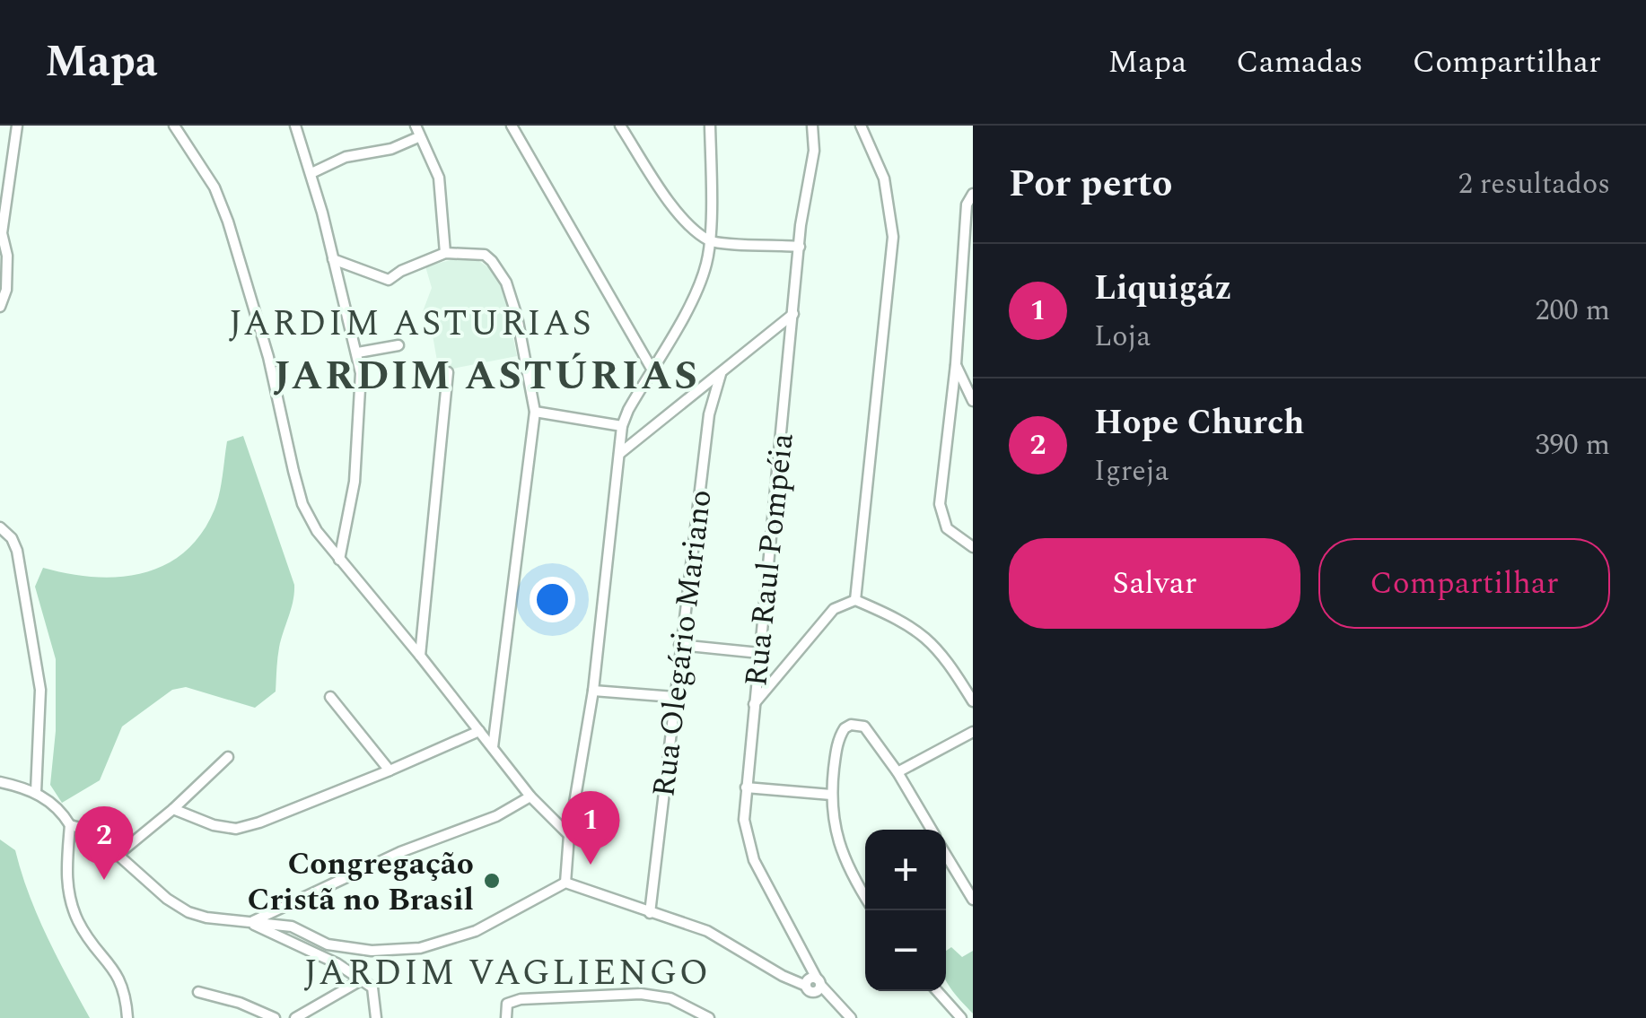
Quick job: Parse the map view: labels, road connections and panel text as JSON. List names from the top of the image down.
{
  "streets": {
    "street": ["Rua Raul Pompéia", "Rua Olegário Mariano"]
  },
  "districts": ["JARDIM ASTURIAS", "JARDIM ASTÚRIAS", "JARDIM VAGLIENGO"],
  "places": ["Congregação Cristã no Brasil"],
  "page": {
    "header": "Mapa",
    "nav": ["Mapa", "Camadas", "Compartilhar"],
    "heading": ["Por perto", "2 resultados"],
    "list": [
      {
        "mark": "1",
        "name": "Liquigáz",
        "note": "Loja",
        "value": "200 m"
      },
      {
        "mark": "2",
        "name": "Hope Church",
        "note": "Igreja",
        "value": "390 m"
      }
    ],
    "buttons": ["Salvar", "Compartilhar"],
    "pins": ["1", "2"],
    "map_buttons": ["+", "−"]
  }
}
